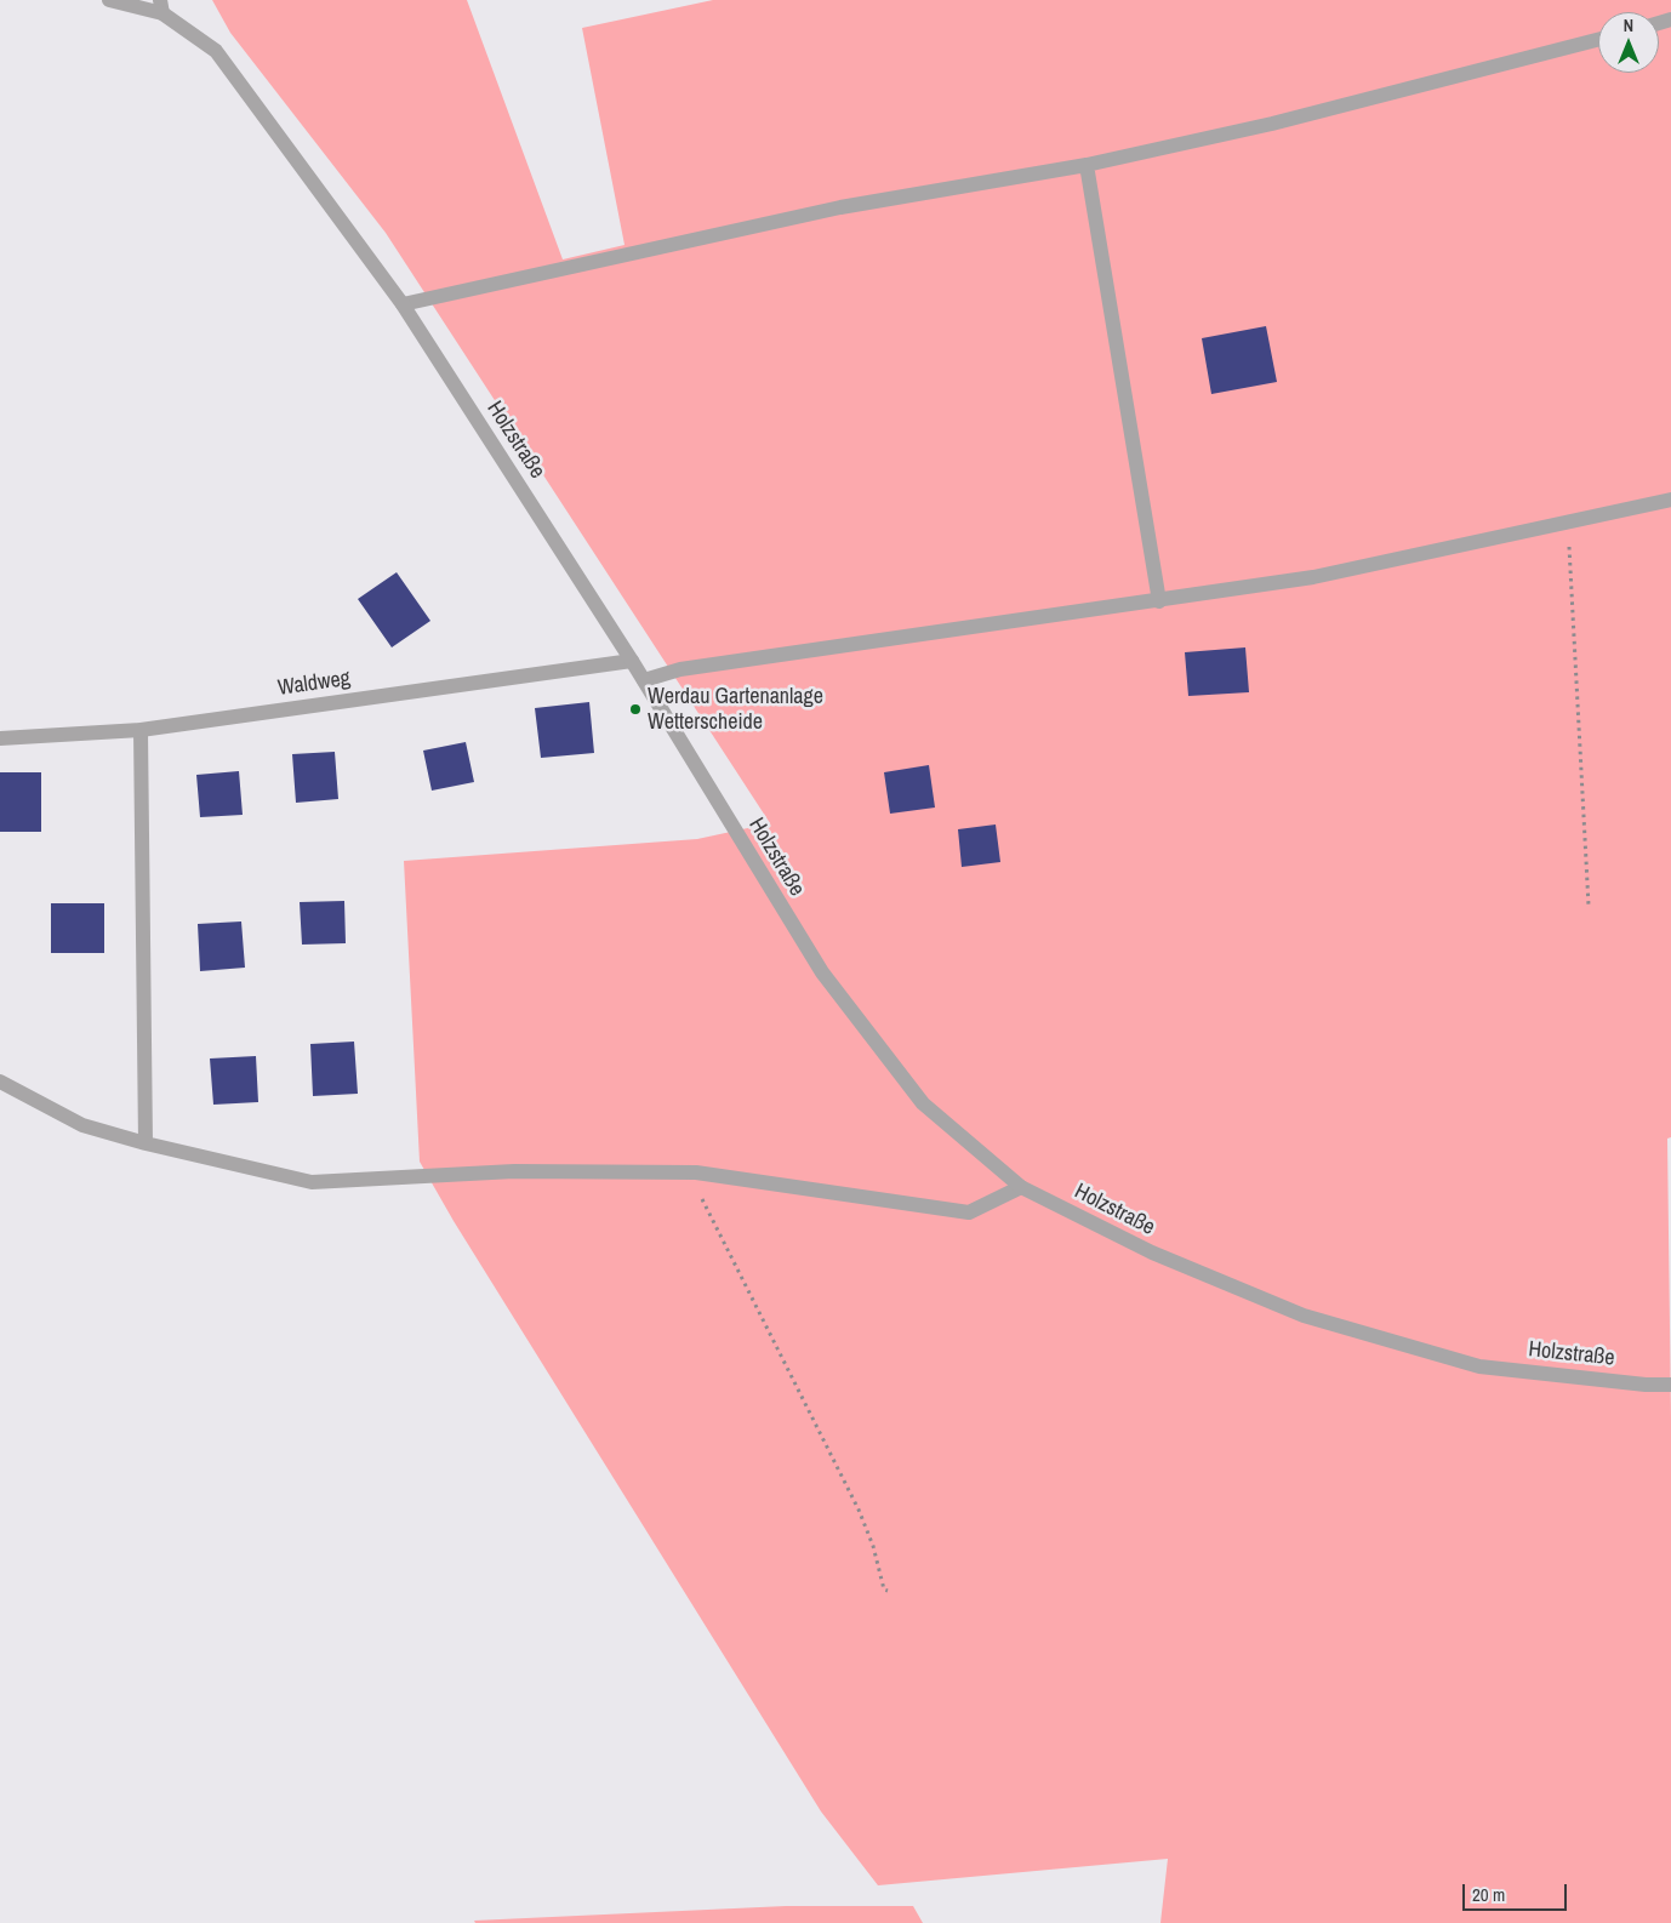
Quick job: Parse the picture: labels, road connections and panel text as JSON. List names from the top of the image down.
{
  "streets": {
    "street": ["Holzstraße", "Waldweg"]
  },
  "crossings": [
    ["Holzstraße", "Waldweg"]
  ],
  "places": ["Werdau Gartenanlage Wetterscheide"],
  "scale_bar": "20 m",
  "north": "top"
}
